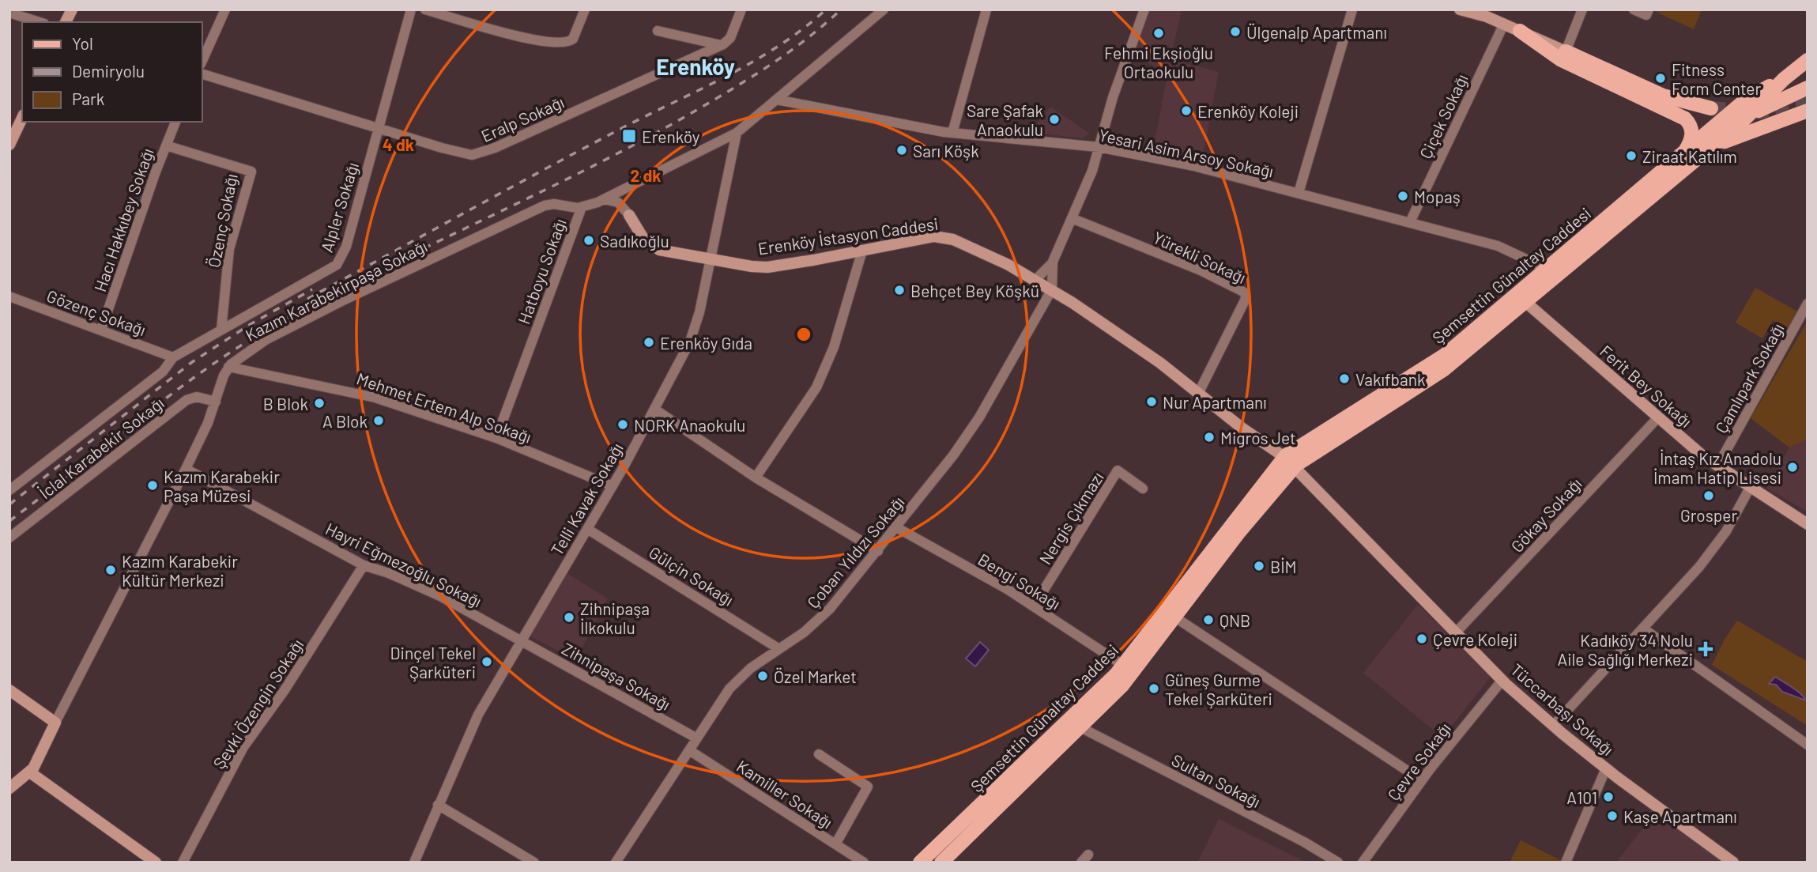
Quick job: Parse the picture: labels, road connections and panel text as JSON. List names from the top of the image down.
{
  "streets": {
    "main road": ["Şemsettin Günaltay Caddesi"],
    "street": [
      "Çiçek Sokağı",
      "Eralp Sokağı",
      "Yesari Asim Arsoy Sokağı",
      "Alpler Sokağı",
      "Hacı Hakkıbey Sokağı",
      "Özenç Sokağı",
      "Erenköy İstasyon Caddesi",
      "Yürekli Sokağı",
      "Hatboyu Sokağı",
      "Kazım Karabekirpaşa Sokağı",
      "Gözenç Sokağı",
      "Çamlıpark Sokağı",
      "Ferit Bey Sokağı",
      "Mehmet Ertem Alp Sokağı",
      "İclal Karabekir Sokağı",
      "Telli Kavak Sokağı",
      "Gökay Sokağı",
      "Nergis Çıkmazı",
      "Çoban Yıldızı Sokağı",
      "Hayri Eğmezoğlu Sokağı",
      "Gülçin Sokağı",
      "Bengi Sokağı",
      "Zihnipaşa Sokağı",
      "Şevki Özengin Sokağı",
      "Tüccarbaşı Sokağı",
      "Çevre Sokağı",
      "Sultan Sokağı",
      "Kamiller Sokağı"
    ]
  },
  "crossings": [
    ["Çiçek Sokağı", "Yesari Asim Arsoy Sokağı"],
    ["Eralp Sokağı", "Alpler Sokağı"],
    ["Yesari Asim Arsoy Sokağı", "Hatboyu Sokağı"],
    ["Yesari Asim Arsoy Sokağı", "Şemsettin Günaltay Caddesi"],
    ["Alpler Sokağı", "Özenç Sokağı"],
    ["Alpler Sokağı", "Gözenç Sokağı"],
    ["Hacı Hakkıbey Sokağı", "Özenç Sokağı"],
    ["Hacı Hakkıbey Sokağı", "Gözenç Sokağı"],
    ["Erenköy İstasyon Caddesi", "Yürekli Sokağı"],
    ["Erenköy İstasyon Caddesi", "Şemsettin Günaltay Caddesi"],
    ["Erenköy İstasyon Caddesi", "Telli Kavak Sokağı"],
    ["Erenköy İstasyon Caddesi", "Çoban Yıldızı Sokağı"],
    ["Erenköy İstasyon Caddesi", "Tüccarbaşı Sokağı"],
    ["Hatboyu Sokağı", "Kazım Karabekirpaşa Sokağı"],
    ["Hatboyu Sokağı", "Mehmet Ertem Alp Sokağı"],
    ["Hatboyu Sokağı", "Telli Kavak Sokağı"],
    ["Şemsettin Günaltay Caddesi", "Ferit Bey Sokağı"],
    ["Şemsettin Günaltay Caddesi", "Bengi Sokağı"],
    ["Şemsettin Günaltay Caddesi", "Tüccarbaşı Sokağı"],
    ["Şemsettin Günaltay Caddesi", "Sultan Sokağı"],
    ["Kazım Karabekirpaşa Sokağı", "Mehmet Ertem Alp Sokağı"],
    ["Çamlıpark Sokağı", "Ferit Bey Sokağı"],
    ["Ferit Bey Sokağı", "Gökay Sokağı"],
    ["Mehmet Ertem Alp Sokağı", "Telli Kavak Sokağı"],
    ["Telli Kavak Sokağı", "Hayri Eğmezoğlu Sokağı"],
    ["Telli Kavak Sokağı", "Gülçin Sokağı"],
    ["Telli Kavak Sokağı", "Zihnipaşa Sokağı"],
    ["Gökay Sokağı", "Tüccarbaşı Sokağı"],
    ["Nergis Çıkmazı", "Bengi Sokağı"],
    ["Çoban Yıldızı Sokağı", "Gülçin Sokağı"],
    ["Çoban Yıldızı Sokağı", "Bengi Sokağı"],
    ["Çoban Yıldızı Sokağı", "Zihnipaşa Sokağı"],
    ["Çoban Yıldızı Sokağı", "Kamiller Sokağı"],
    ["Hayri Eğmezoğlu Sokağı", "Zihnipaşa Sokağı"],
    ["Hayri Eğmezoğlu Sokağı", "Şevki Özengin Sokağı"],
    ["Tüccarbaşı Sokağı", "Çevre Sokağı"]
  ],
  "districts": ["Erenköy"],
  "places": {
    "other": [
      "Ülgenalp Apartmanı",
      "Fehmi Ekşioğlu Ortaokulu",
      "Fitness Form Center",
      "Erenköy Koleji",
      "Sare Şafak Anaokulu",
      "Sarı Köşk",
      "Ziraat Katılım",
      "Mopaş",
      "Sadıkoğlu",
      "Behçet Bey Köşkü",
      "Erenköy Gıda",
      "Vakıfbank",
      "Nur Apartmanı",
      "B Blok",
      "A Blok",
      "NORK Anaokulu",
      "Migros Jet",
      "İntaş Kız Anadolu İmam Hatip Lisesi",
      "Kazım Karabekir Paşa Müzesi",
      "Grosper",
      "BİM",
      "Kazım Karabekir Kültür Merkezi",
      "Zihnipaşa İlkokulu",
      "QNB",
      "Çevre Koleji",
      "Dinçel Tekel Şarküteri",
      "Özel Market",
      "Güneş Gurme Tekel Şarküteri",
      "A101",
      "Kaşe Apartmanı"
    ],
    "transit": ["Erenköy"],
    "health": ["Kadıköy 34 Nolu Aile Sağlığı Merkezi"]
  },
  "legend": ["Yol", "Demiryolu", "Park"],
  "rings": ["4 dk", "2 dk"]
}
